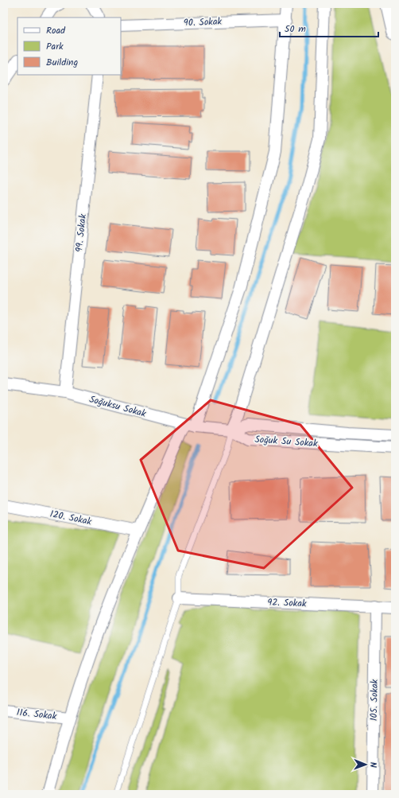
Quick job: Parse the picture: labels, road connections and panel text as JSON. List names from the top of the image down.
{
  "streets": {
    "street": [
      "90. Sokak",
      "99. Sokak",
      "Soğuksu Sokak",
      "Soğuk Su Sokak",
      "120. Sokak",
      "92. Sokak",
      "105. Sokak",
      "116. Sokak"
    ]
  },
  "crossings": [
    ["99. Sokak", "Soğuksu Sokak"],
    ["Soğuksu Sokak", "Soğuk Su Sokak"],
    ["92. Sokak", "105. Sokak"]
  ],
  "legend": ["Road", "Park", "Building"],
  "scale_bar": "50 m",
  "north": "right"
}
